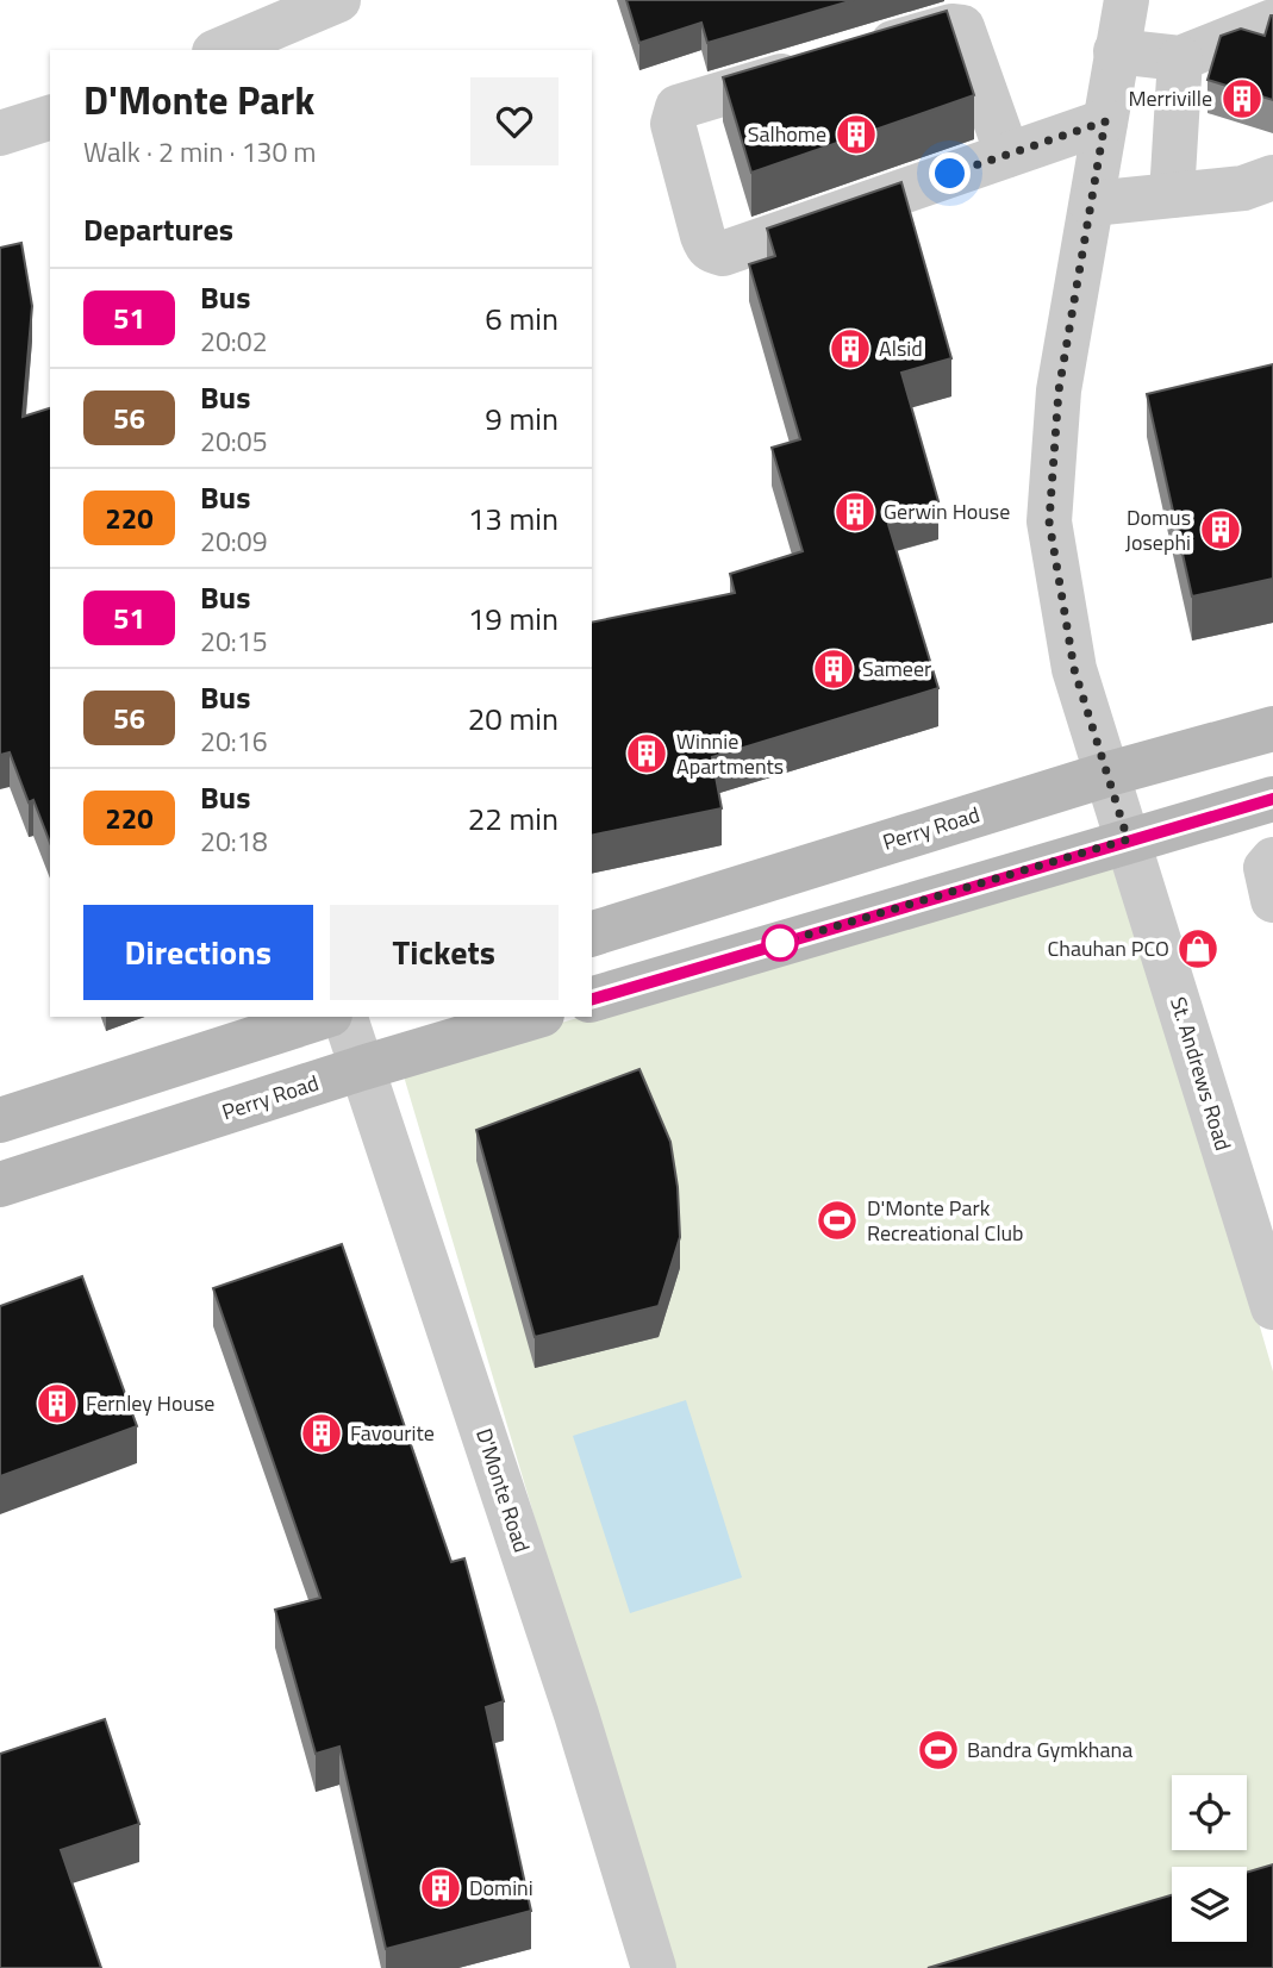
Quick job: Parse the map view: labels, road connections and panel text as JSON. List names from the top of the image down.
{
  "streets": {
    "main road": ["Perry Road"],
    "street": ["St. Andrews Road", "D'Monte Road"]
  },
  "crossings": [
    ["Perry Road", "St. Andrews Road"],
    ["Perry Road", "D'Monte Road"]
  ],
  "places": {
    "building": [
      "Merriville",
      "Salhome",
      "Alsid",
      "Gerwin House",
      "Domus Josephi",
      "Sameer",
      "Winnie Apartments",
      "Fernley House",
      "Favourite",
      "Domini"
    ],
    "shop": ["Chauhan PCO"],
    "sports": ["D'Monte Park Recreational Club", "Bandra Gymkhana"]
  },
  "lines": ["bus line 51"],
  "page": {
    "heading": [
      ["D'Monte Park", "Walk · 2 min · 130 m"],
      "Departures"
    ],
    "list": [
      {
        "mark": "51",
        "name": "Bus",
        "note": "20:02",
        "value": "6 min"
      },
      {
        "mark": "56",
        "name": "Bus",
        "note": "20:05",
        "value": "9 min"
      },
      {
        "mark": "220",
        "name": "Bus",
        "note": "20:09",
        "value": "13 min"
      },
      {
        "mark": "51",
        "name": "Bus",
        "note": "20:15",
        "value": "19 min"
      },
      {
        "mark": "56",
        "name": "Bus",
        "note": "20:16",
        "value": "20 min"
      },
      {
        "mark": "220",
        "name": "Bus",
        "note": "20:18",
        "value": "22 min"
      }
    ],
    "buttons": ["Directions", "Tickets"]
  }
}
